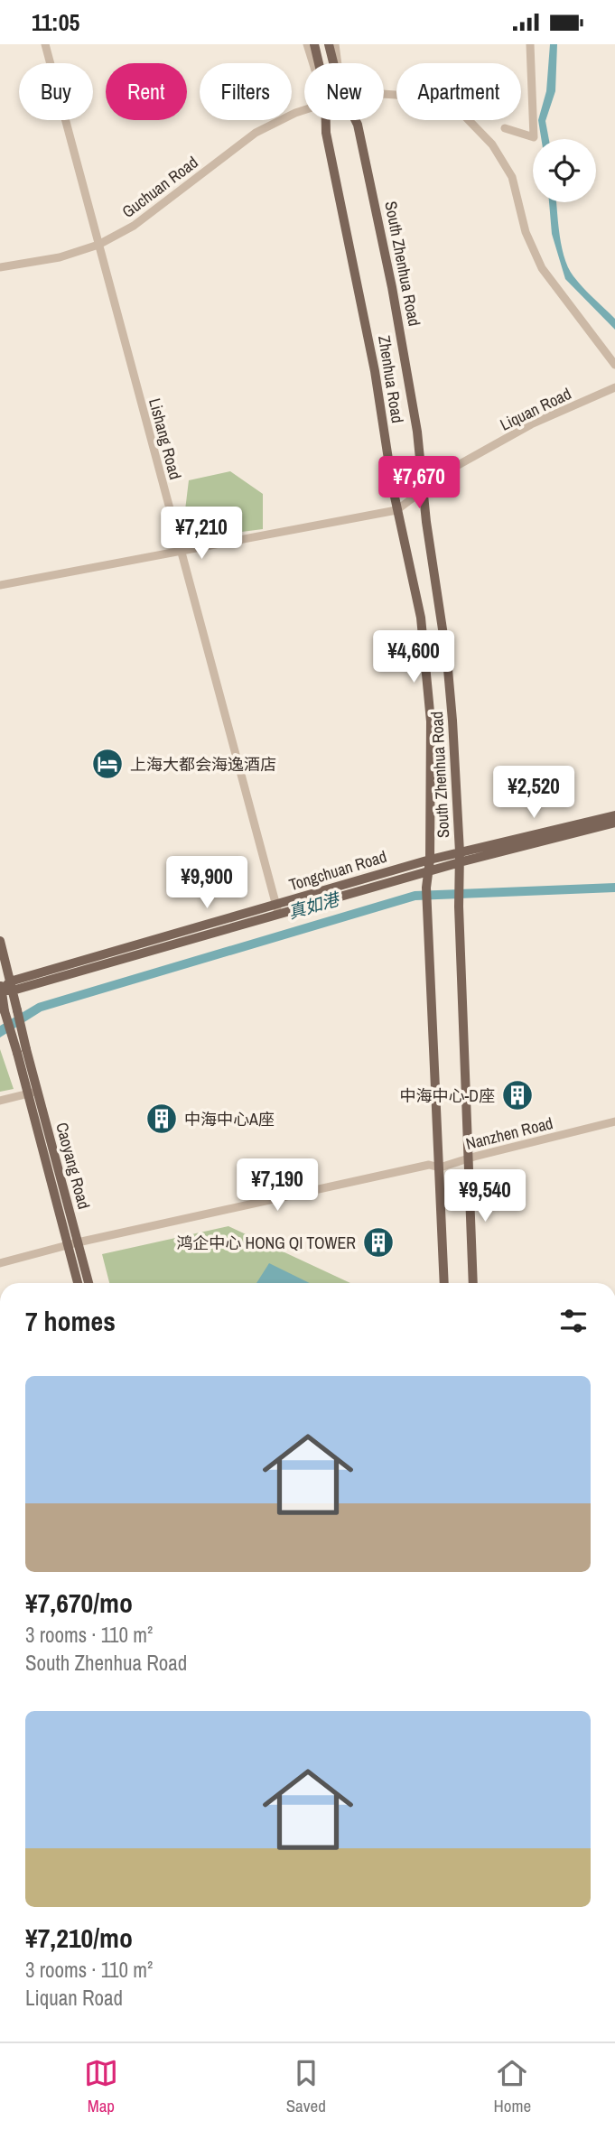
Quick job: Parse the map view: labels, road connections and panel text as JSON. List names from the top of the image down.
{
  "streets": {
    "main road": [
      "South Zhenhua Road",
      "Zhenhua Road",
      "Tongchuan Road",
      "Caoyang Road"
    ],
    "street": [
      "Guchuan Road",
      "Liquan Road",
      "Lishang Road",
      "Nanzhen Road"
    ]
  },
  "crossings": [
    ["Guchuan Road", "Lishang Road"],
    ["South Zhenhua Road", "Liquan Road"],
    ["South Zhenhua Road", "Tongchuan Road"],
    ["South Zhenhua Road", "Nanzhen Road"],
    ["Zhenhua Road", "Liquan Road"],
    ["Zhenhua Road", "Tongchuan Road"],
    ["Liquan Road", "Lishang Road"],
    ["Lishang Road", "Tongchuan Road"],
    ["Nanzhen Road", "Caoyang Road"]
  ],
  "water": ["真如港"],
  "places": {
    "hotel": ["上海大都会海逸酒店"],
    "building": ["中海中心-D座", "中海中心A座", "鸿企中心 HONG QI TOWER"]
  },
  "page": {
    "status": "11:05",
    "chip": [
      "Buy",
      "Rent",
      "Filters",
      "New",
      "Apartment"
    ],
    "price": [
      "¥7,670",
      "¥7,210",
      "¥4,600",
      "¥2,520",
      "¥9,900",
      "¥7,190",
      "¥9,540"
    ],
    "heading": "7 homes",
    "list": [
      {
        "name": "¥7,670/mo",
        "note": "3 rooms · 110 m² · South Zhenhua Road"
      },
      {
        "name": "¥7,210/mo",
        "note": "3 rooms · 110 m² · Liquan Road"
      }
    ],
    "tabs": ["Map", "Saved", "Home"]
  }
}
